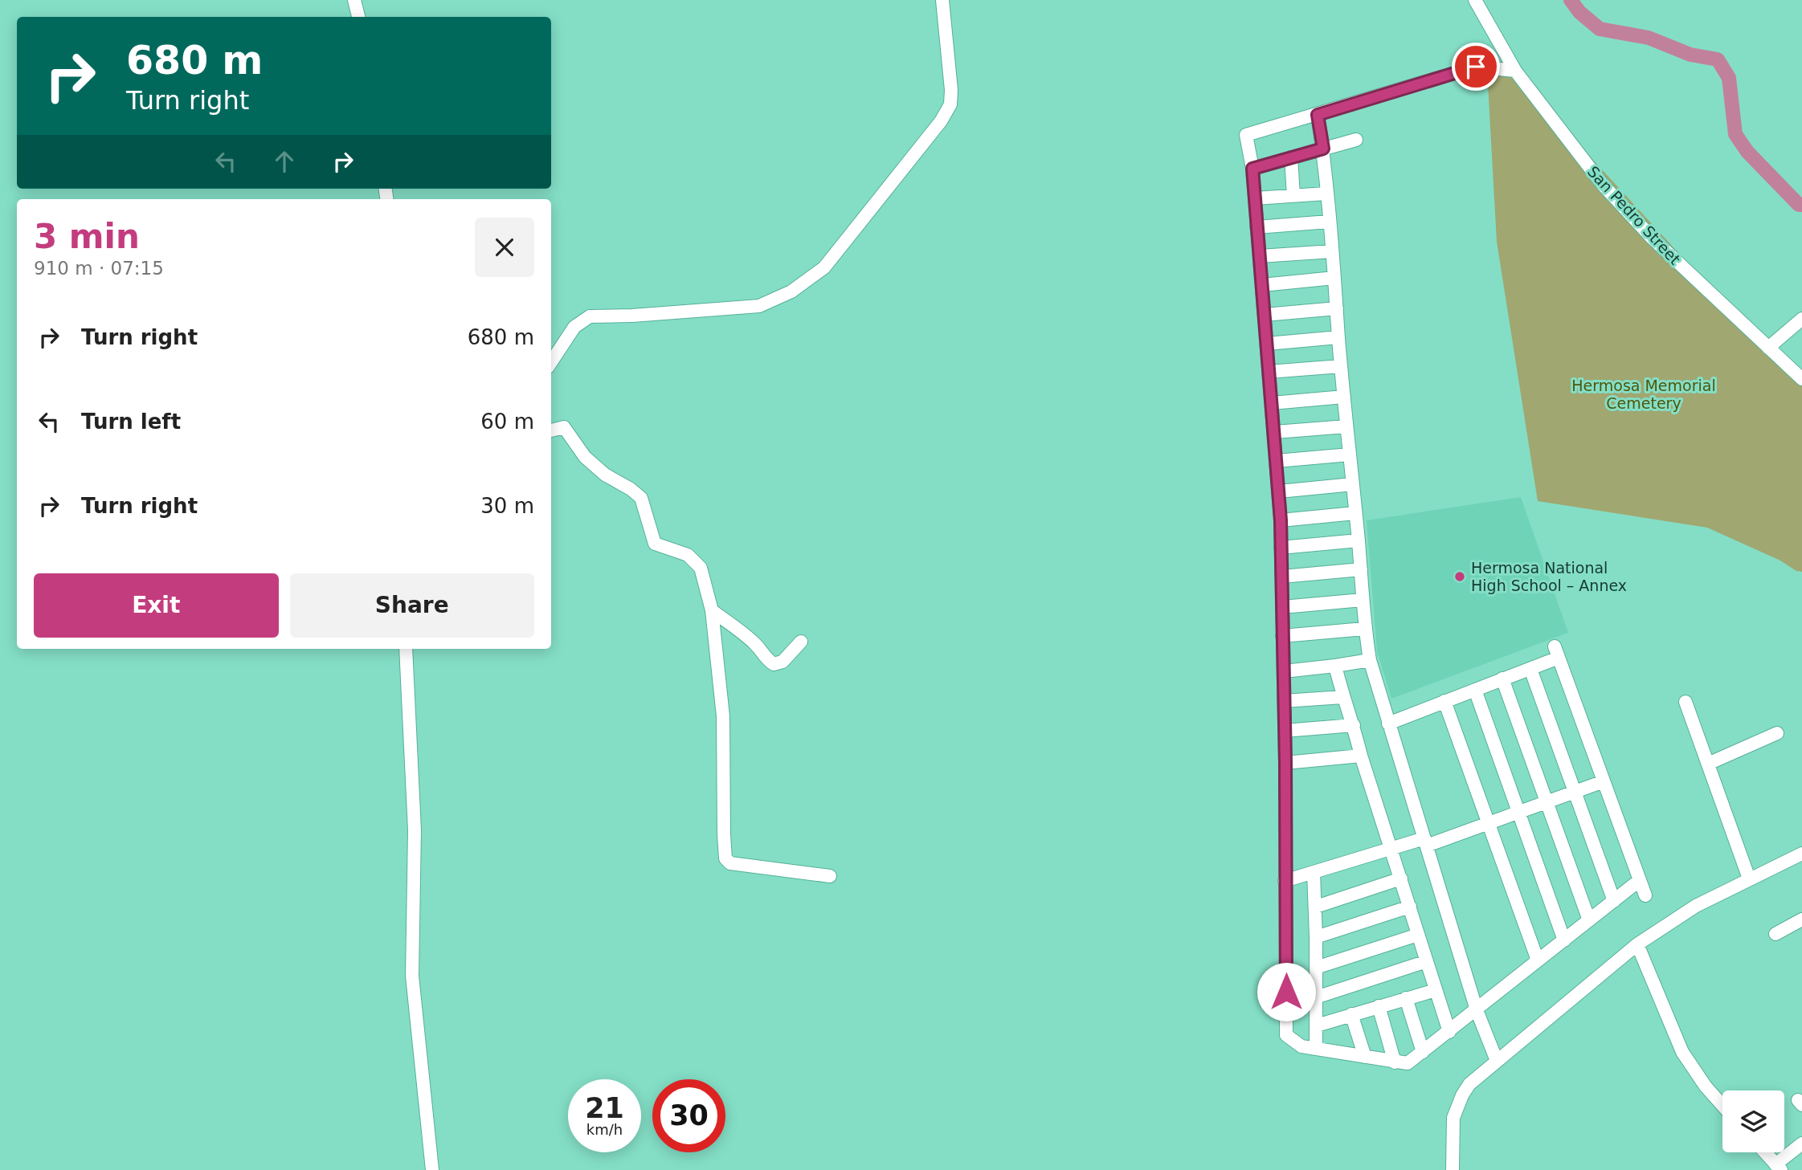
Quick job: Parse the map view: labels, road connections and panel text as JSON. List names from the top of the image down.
{
  "streets": {
    "street": ["San Pedro Street"]
  },
  "parks": ["Hermosa Memorial Cemetery"],
  "places": ["Hermosa National High School – Annex"],
  "page": {
    "turn": ["680 m", "Turn right"],
    "heading": ["3 min", "910 m · 07:15"],
    "list": [
      {
        "name": "Turn right",
        "value": "680 m"
      },
      {
        "name": "Turn left",
        "value": "60 m"
      },
      {
        "name": "Turn right",
        "value": "30 m"
      }
    ],
    "buttons": ["Exit", "Share"],
    "speed": "21 km/h",
    "limit": "30"
  }
}
